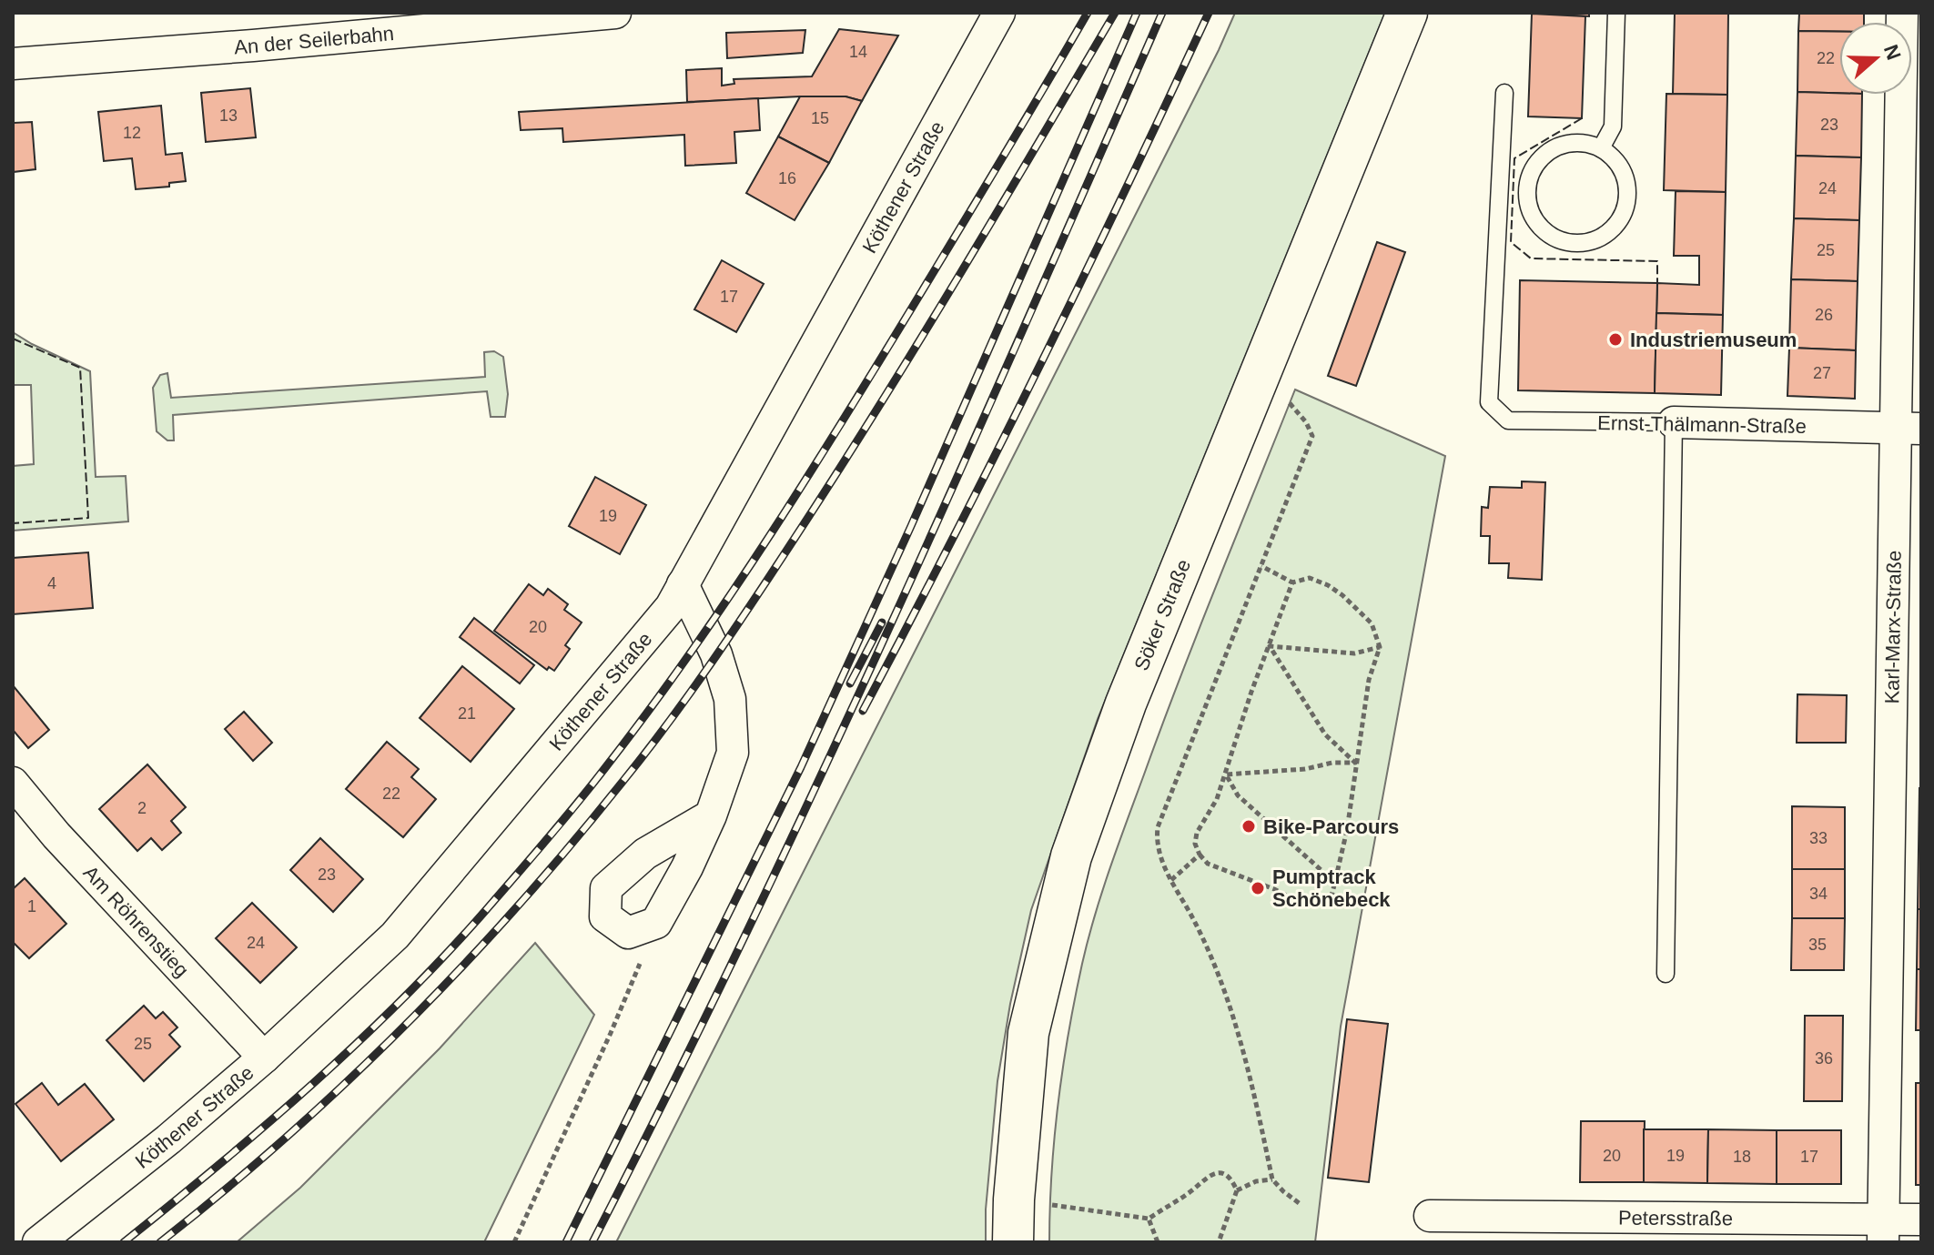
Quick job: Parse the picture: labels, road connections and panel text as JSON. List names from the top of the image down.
{
  "streets": {
    "street": [
      "An der Seilerbahn",
      "Köthener Straße",
      "Ernst-Thälmann-Straße",
      "Söker Straße",
      "Karl-Marx-Straße",
      "Am Röhrenstieg",
      "Petersstraße"
    ]
  },
  "crossings": [
    ["Köthener Straße", "Am Röhrenstieg"],
    ["Ernst-Thälmann-Straße", "Karl-Marx-Straße"],
    ["Karl-Marx-Straße", "Petersstraße"]
  ],
  "places": ["Industriemuseum", "Bike-Parcours", "Pumptrack Schönebeck"],
  "house_numbers": [
    "14",
    "22",
    "13",
    "15",
    "23",
    "12",
    "16",
    "24",
    "25",
    "17",
    "26",
    "27",
    "19",
    "4",
    "20",
    "21",
    "22",
    "2",
    "33",
    "23",
    "34",
    "1",
    "24",
    "35",
    "25",
    "36",
    "20",
    "19",
    "18",
    "17"
  ],
  "north": "right"
}
